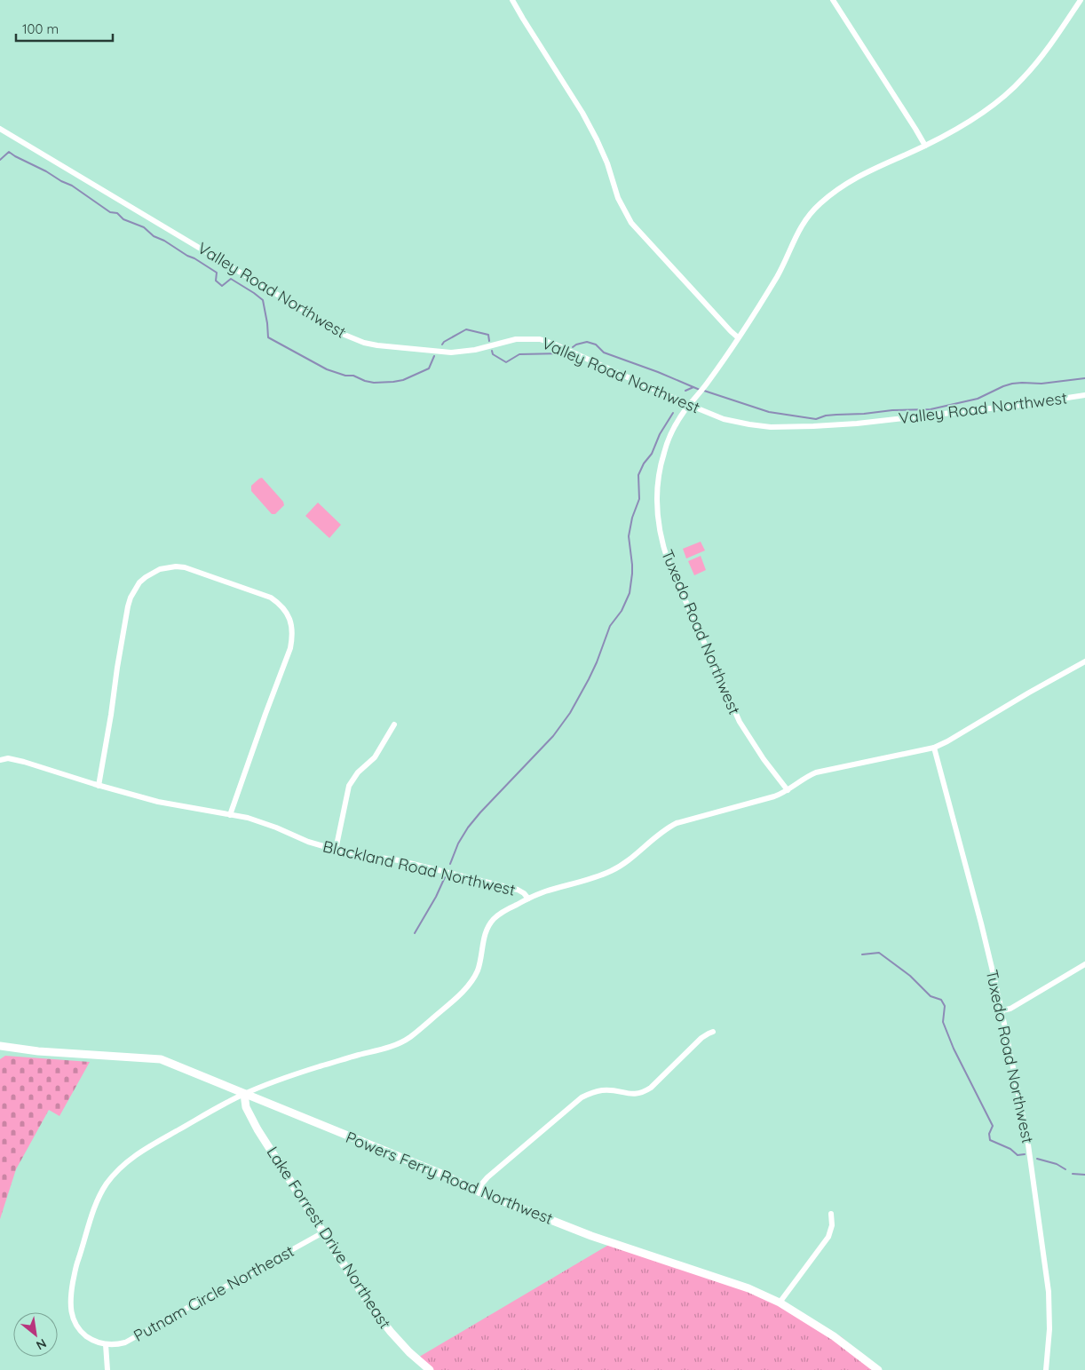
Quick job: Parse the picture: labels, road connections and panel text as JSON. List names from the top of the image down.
{
  "streets": {
    "street": [
      "Valley Road Northwest",
      "Tuxedo Road Northwest",
      "Blackland Road Northwest",
      "Powers Ferry Road Northwest",
      "Lake Forrest Drive Northeast",
      "Putnam Circle Northeast"
    ]
  },
  "crossings": [
    ["Valley Road Northwest", "Tuxedo Road Northwest"],
    ["Tuxedo Road Northwest", "Blackland Road Northwest"],
    ["Powers Ferry Road Northwest", "Lake Forrest Drive Northeast"],
    ["Lake Forrest Drive Northeast", "Putnam Circle Northeast"]
  ],
  "scale_bar": "100 m",
  "north": "bottom right"
}
